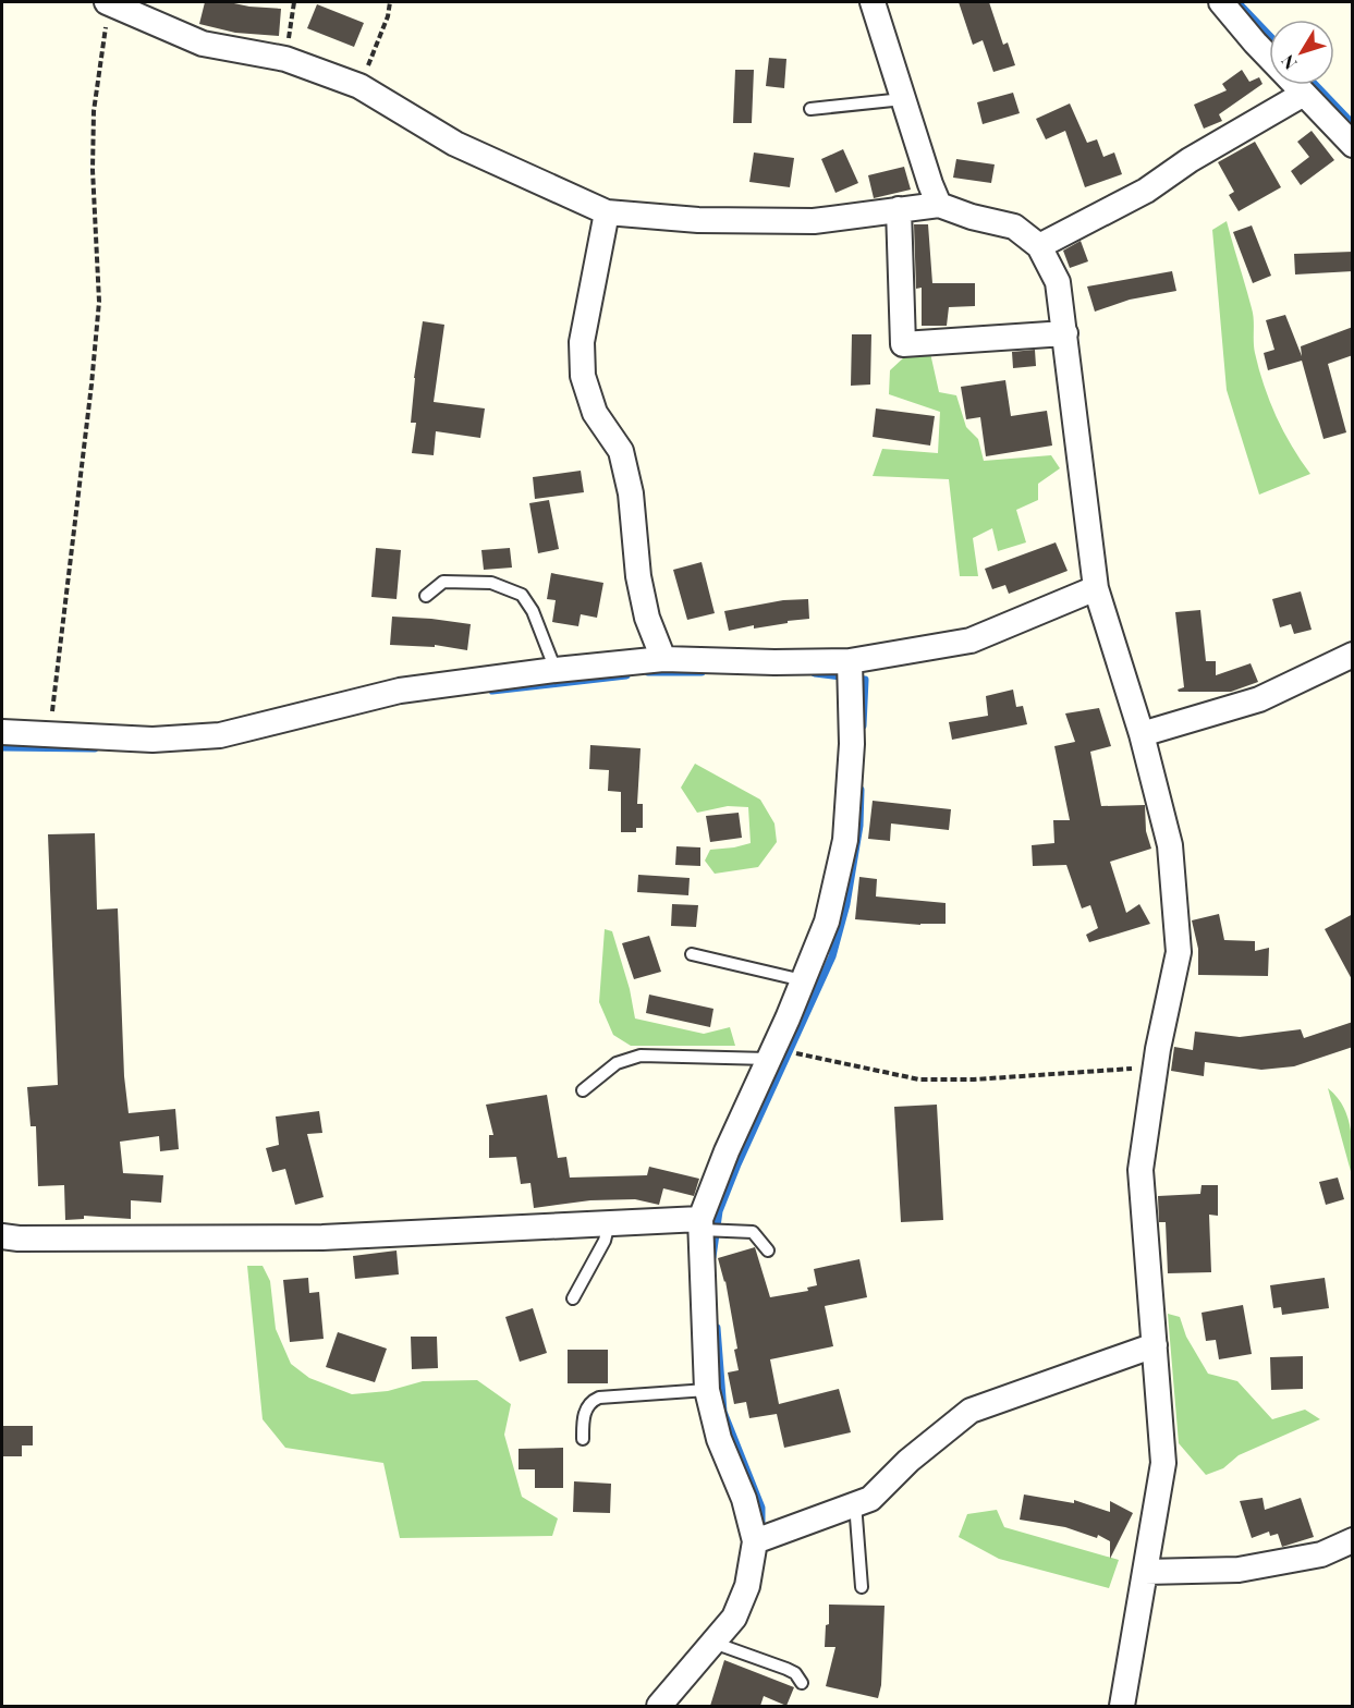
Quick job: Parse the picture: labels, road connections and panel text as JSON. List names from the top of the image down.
{
  "north": "bottom left"
}
